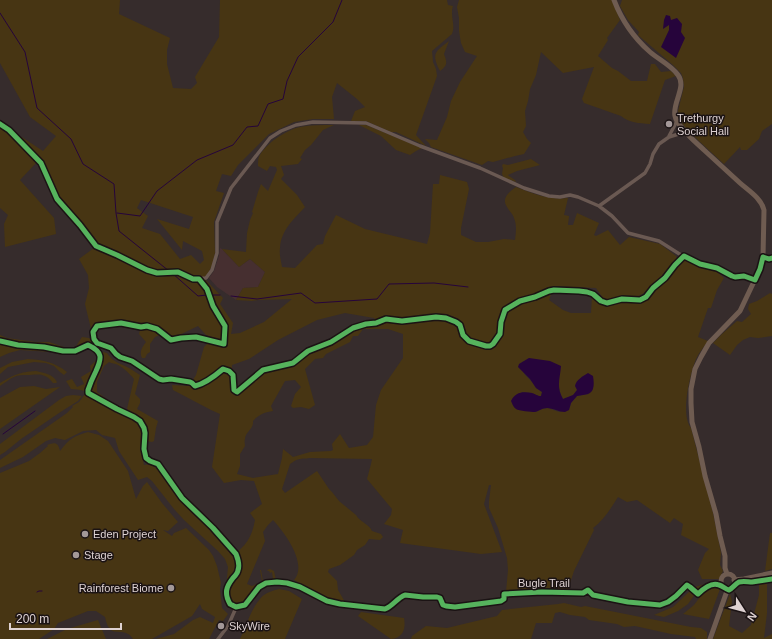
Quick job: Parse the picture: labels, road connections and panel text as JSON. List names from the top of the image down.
{
  "streets": {
    "cycle path": ["Bugle Trail"]
  },
  "places": [
    "Trethurgy Social Hall",
    "Eden Project",
    "Stage",
    "Rainforest Biome",
    "SkyWire"
  ],
  "scale_bar": "200 m",
  "north": "bottom right"
}
